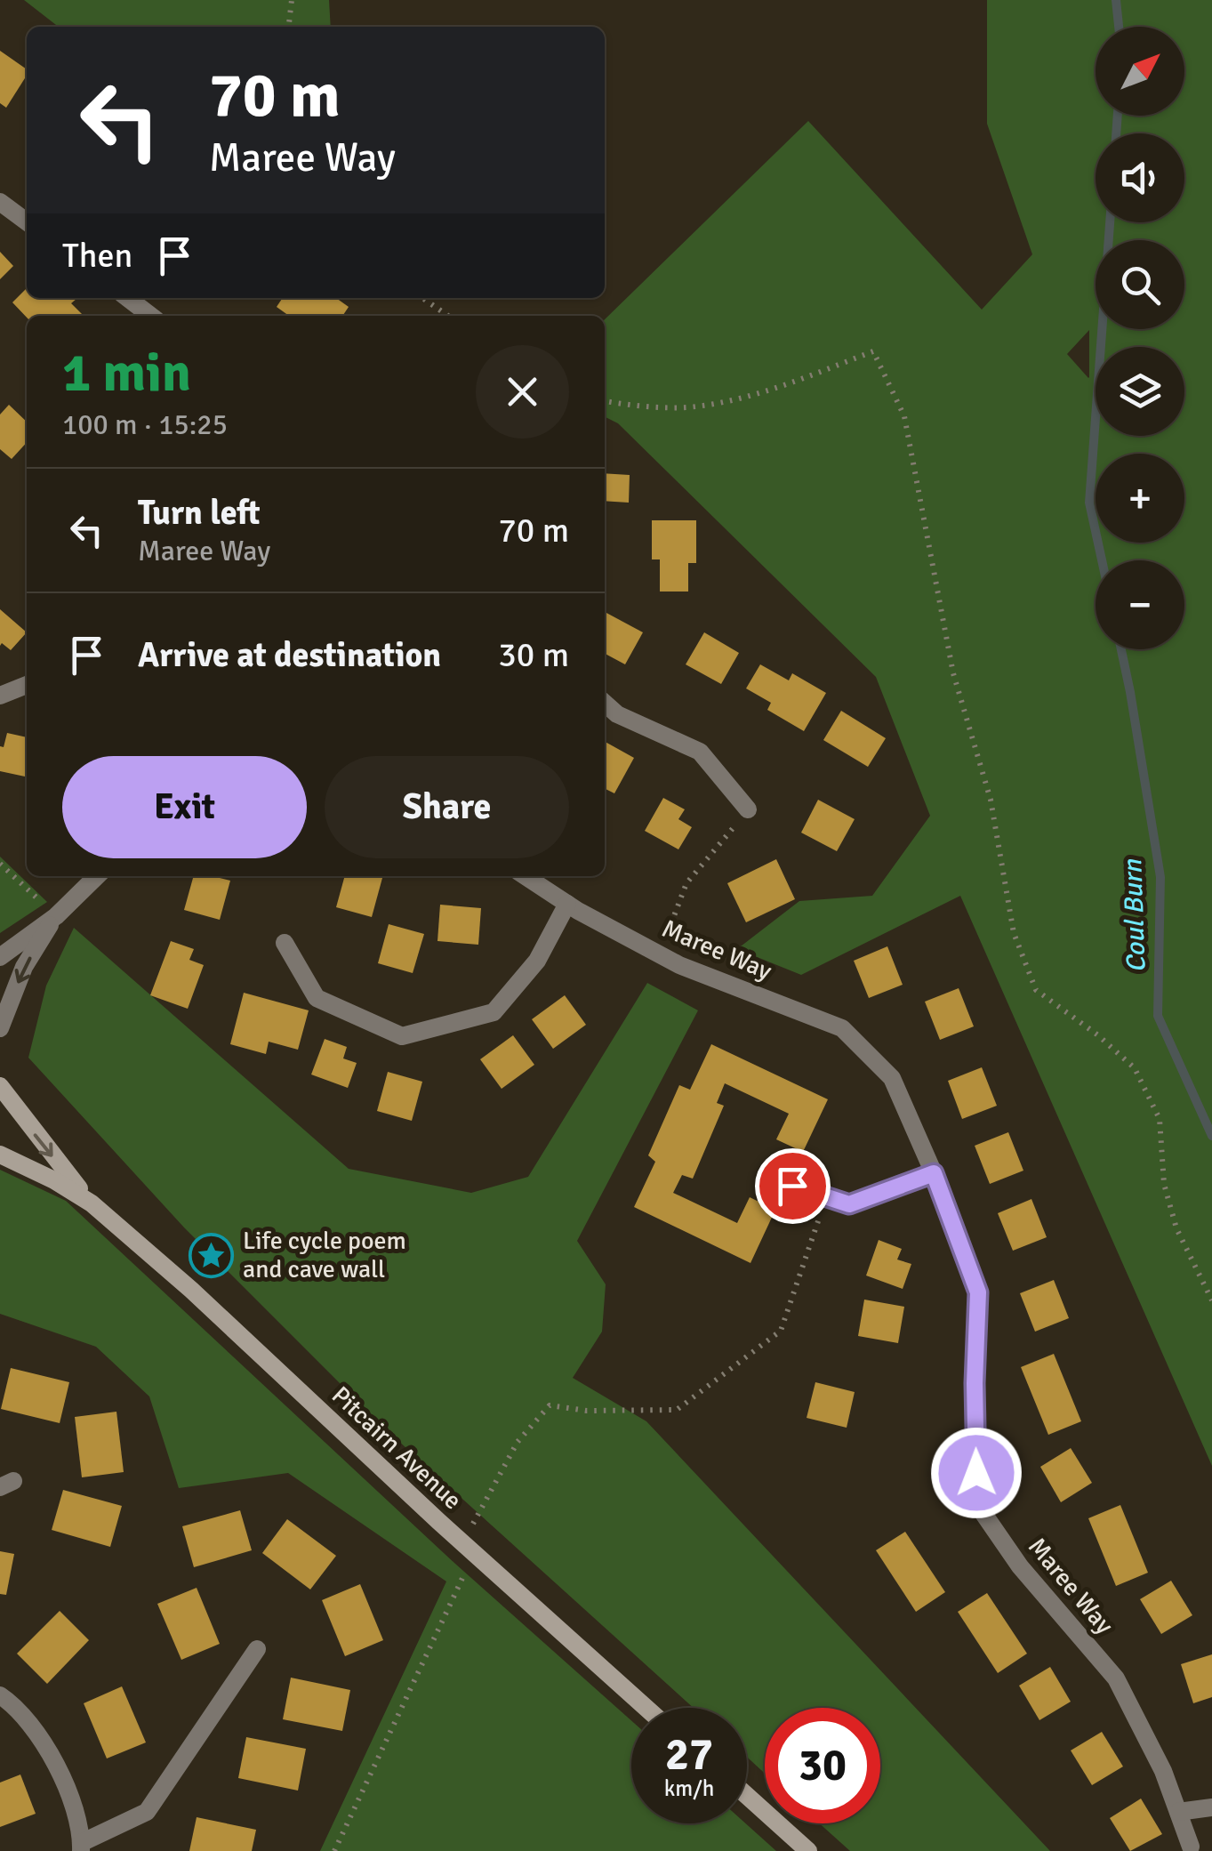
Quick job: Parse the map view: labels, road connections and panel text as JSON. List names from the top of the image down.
{
  "streets": {
    "street": ["Maree Way", "Pitcairn Avenue"]
  },
  "water": ["Coul Burn"],
  "places": {
    "place": ["Life cycle poem and cave wall"]
  },
  "north": "top right",
  "page": {
    "map_buttons": ["+", "−"],
    "turn": ["70 m", "Maree Way"],
    "then": "Then",
    "heading": ["1 min", "100 m · 15:25"],
    "list": [
      {
        "name": "Turn left",
        "note": "Maree Way",
        "value": "70 m"
      },
      {
        "name": "Arrive at destination",
        "value": "30 m"
      }
    ],
    "buttons": ["Exit", "Share"],
    "speed": "27 km/h",
    "limit": "30"
  }
}
